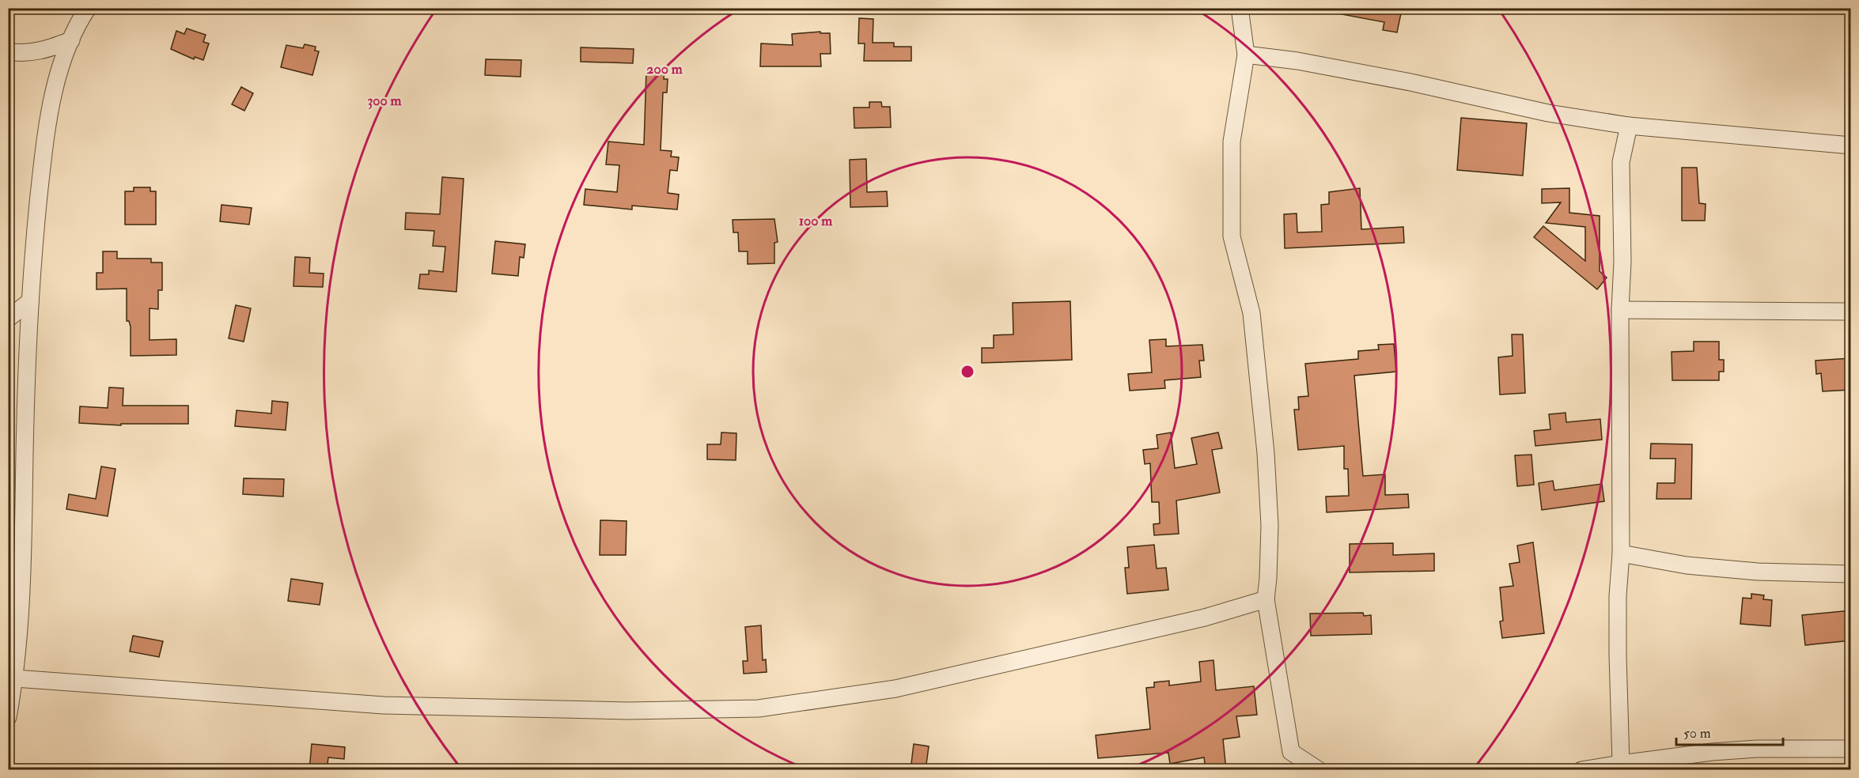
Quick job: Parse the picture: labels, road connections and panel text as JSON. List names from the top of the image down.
{
  "scale_bar": "50 m",
  "rings": ["200 m", "300 m", "100 m"]
}
